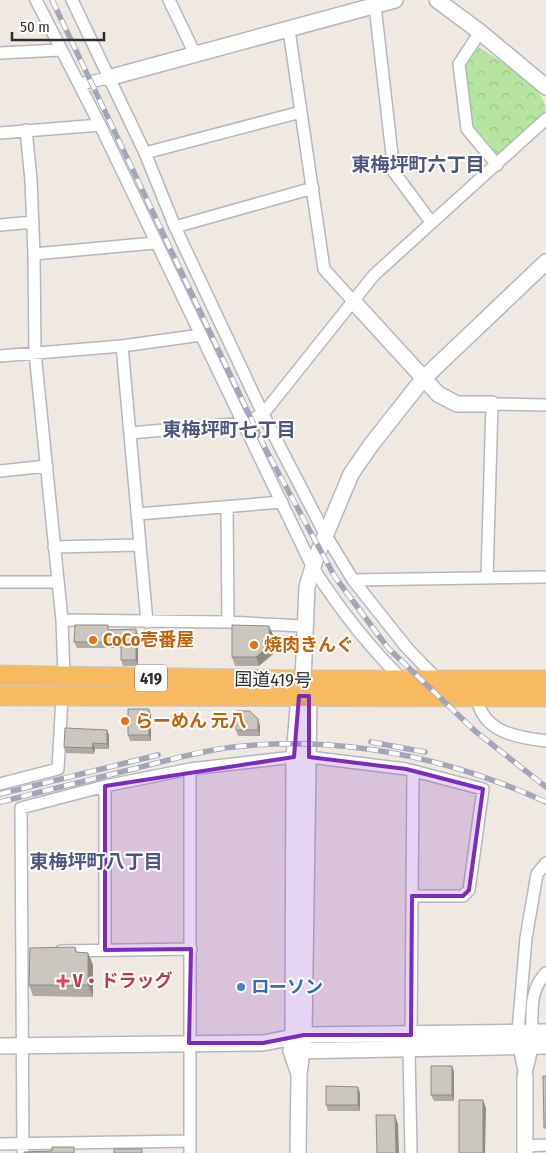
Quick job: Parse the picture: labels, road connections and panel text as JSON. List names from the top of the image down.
{
  "streets": {
    "highway": ["419", "国道419号"]
  },
  "districts": ["東梅坪町六丁目", "東梅坪町七丁目", "東梅坪町八丁目"],
  "places": {
    "other": [
      "CoCo壱番屋",
      "焼肉きんぐ",
      "らーめん 元八",
      "ローソン"
    ],
    "health": ["V・ドラッグ"]
  },
  "scale_bar": "50 m"
}
